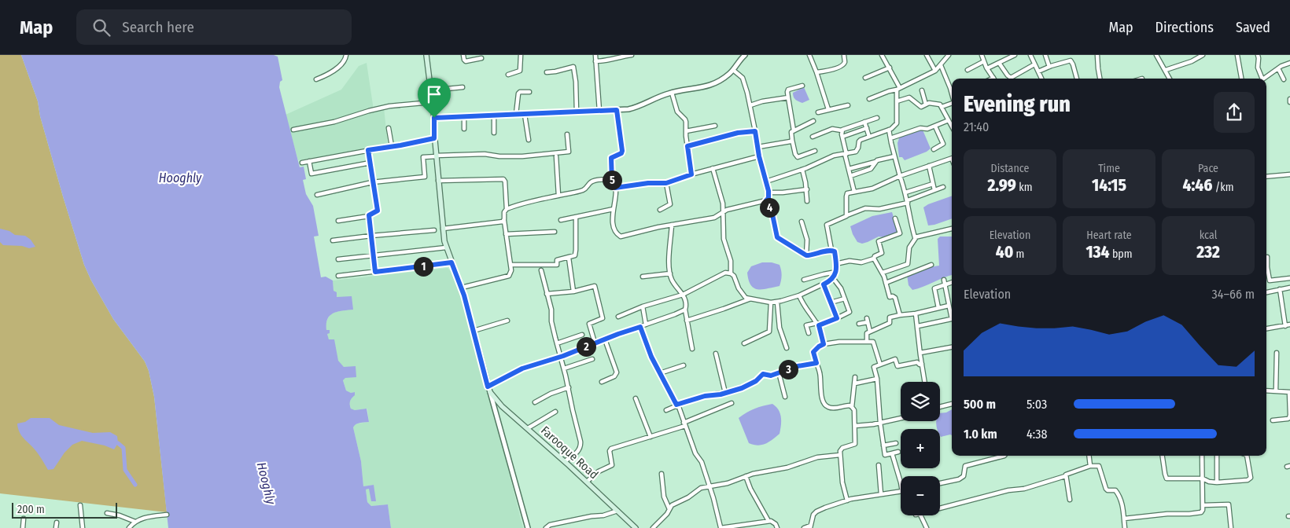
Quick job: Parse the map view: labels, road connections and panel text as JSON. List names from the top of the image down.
{
  "streets": {
    "main road": ["Farooque Road"]
  },
  "water": ["Hooghly"],
  "scale_bar": "200 m",
  "page": {
    "header": "Map",
    "search": "Search here",
    "nav": ["Map", "Directions", "Saved"],
    "heading": ["Evening run", "21:40"],
    "stats": [
      ["Distance", "2.99 km"],
      ["Time", "14:15"],
      ["Pace", "4:46 /km"],
      ["Elevation", "40 m"],
      ["Heart rate", "134 bpm"],
      ["kcal", "232"]
    ],
    "pins": [
      "5",
      "4",
      "1",
      "2",
      "3"
    ],
    "chart": ["Elevation", "34–66 m"],
    "map_buttons": ["+", "−"],
    "list": [
      {
        "name": "500 m",
        "note": "5:03"
      },
      {
        "name": "1.0 km",
        "note": "4:38"
      }
    ],
    "scale": "200 m"
  }
}
